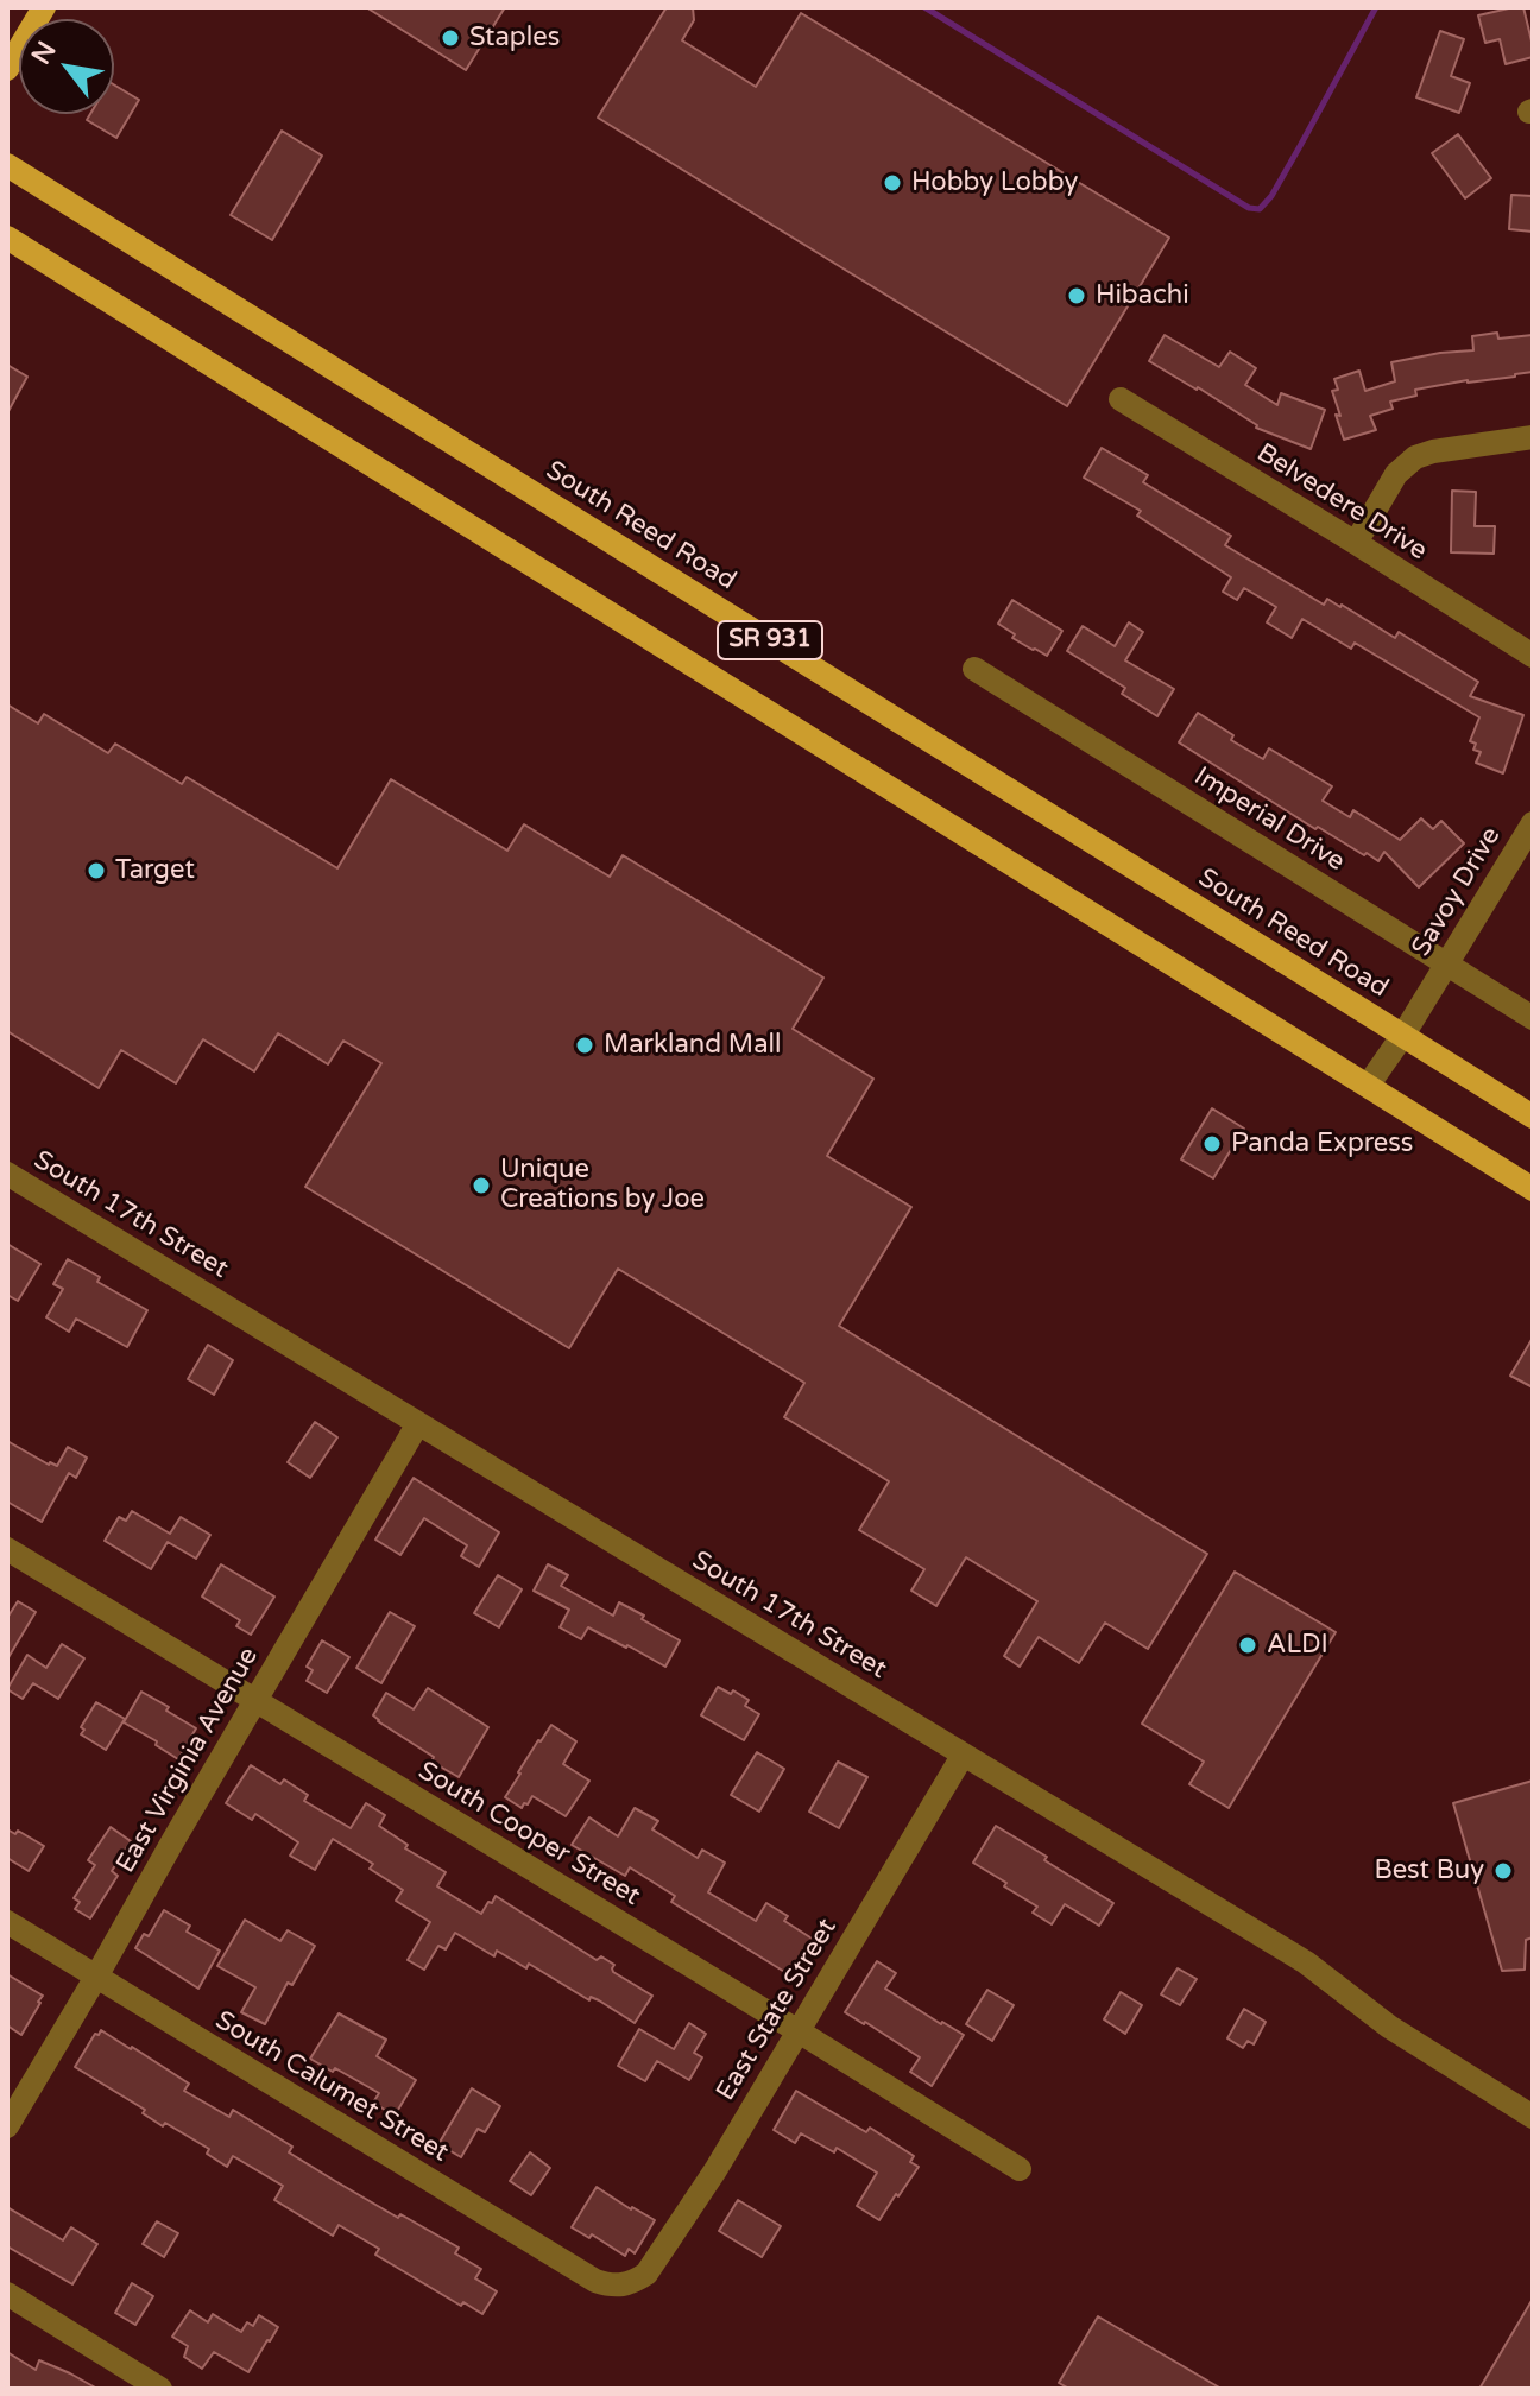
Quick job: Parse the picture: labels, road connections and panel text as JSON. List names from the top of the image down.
{
  "streets": {
    "main road": ["South Reed Road", "SR 931"],
    "street": [
      "Belvedere Drive",
      "Imperial Drive",
      "Savoy Drive",
      "South 17th Street",
      "East Virginia Avenue",
      "South Cooper Street",
      "East State Street",
      "South Calumet Street"
    ]
  },
  "crossings": [
    ["South Reed Road", "Savoy Drive"],
    ["SR 931", "Savoy Drive"],
    ["Imperial Drive", "Savoy Drive"],
    ["South 17th Street", "East Virginia Avenue"],
    ["South 17th Street", "East State Street"],
    ["East Virginia Avenue", "South Cooper Street"],
    ["East Virginia Avenue", "South Calumet Street"],
    ["South Cooper Street", "East State Street"],
    ["East State Street", "South Calumet Street"]
  ],
  "places": [
    "Staples",
    "Hobby Lobby",
    "Hibachi",
    "Target",
    "Markland Mall",
    "Panda Express",
    "Unique Creations by Joe",
    "ALDI",
    "Best Buy"
  ],
  "north": "top left"
}
